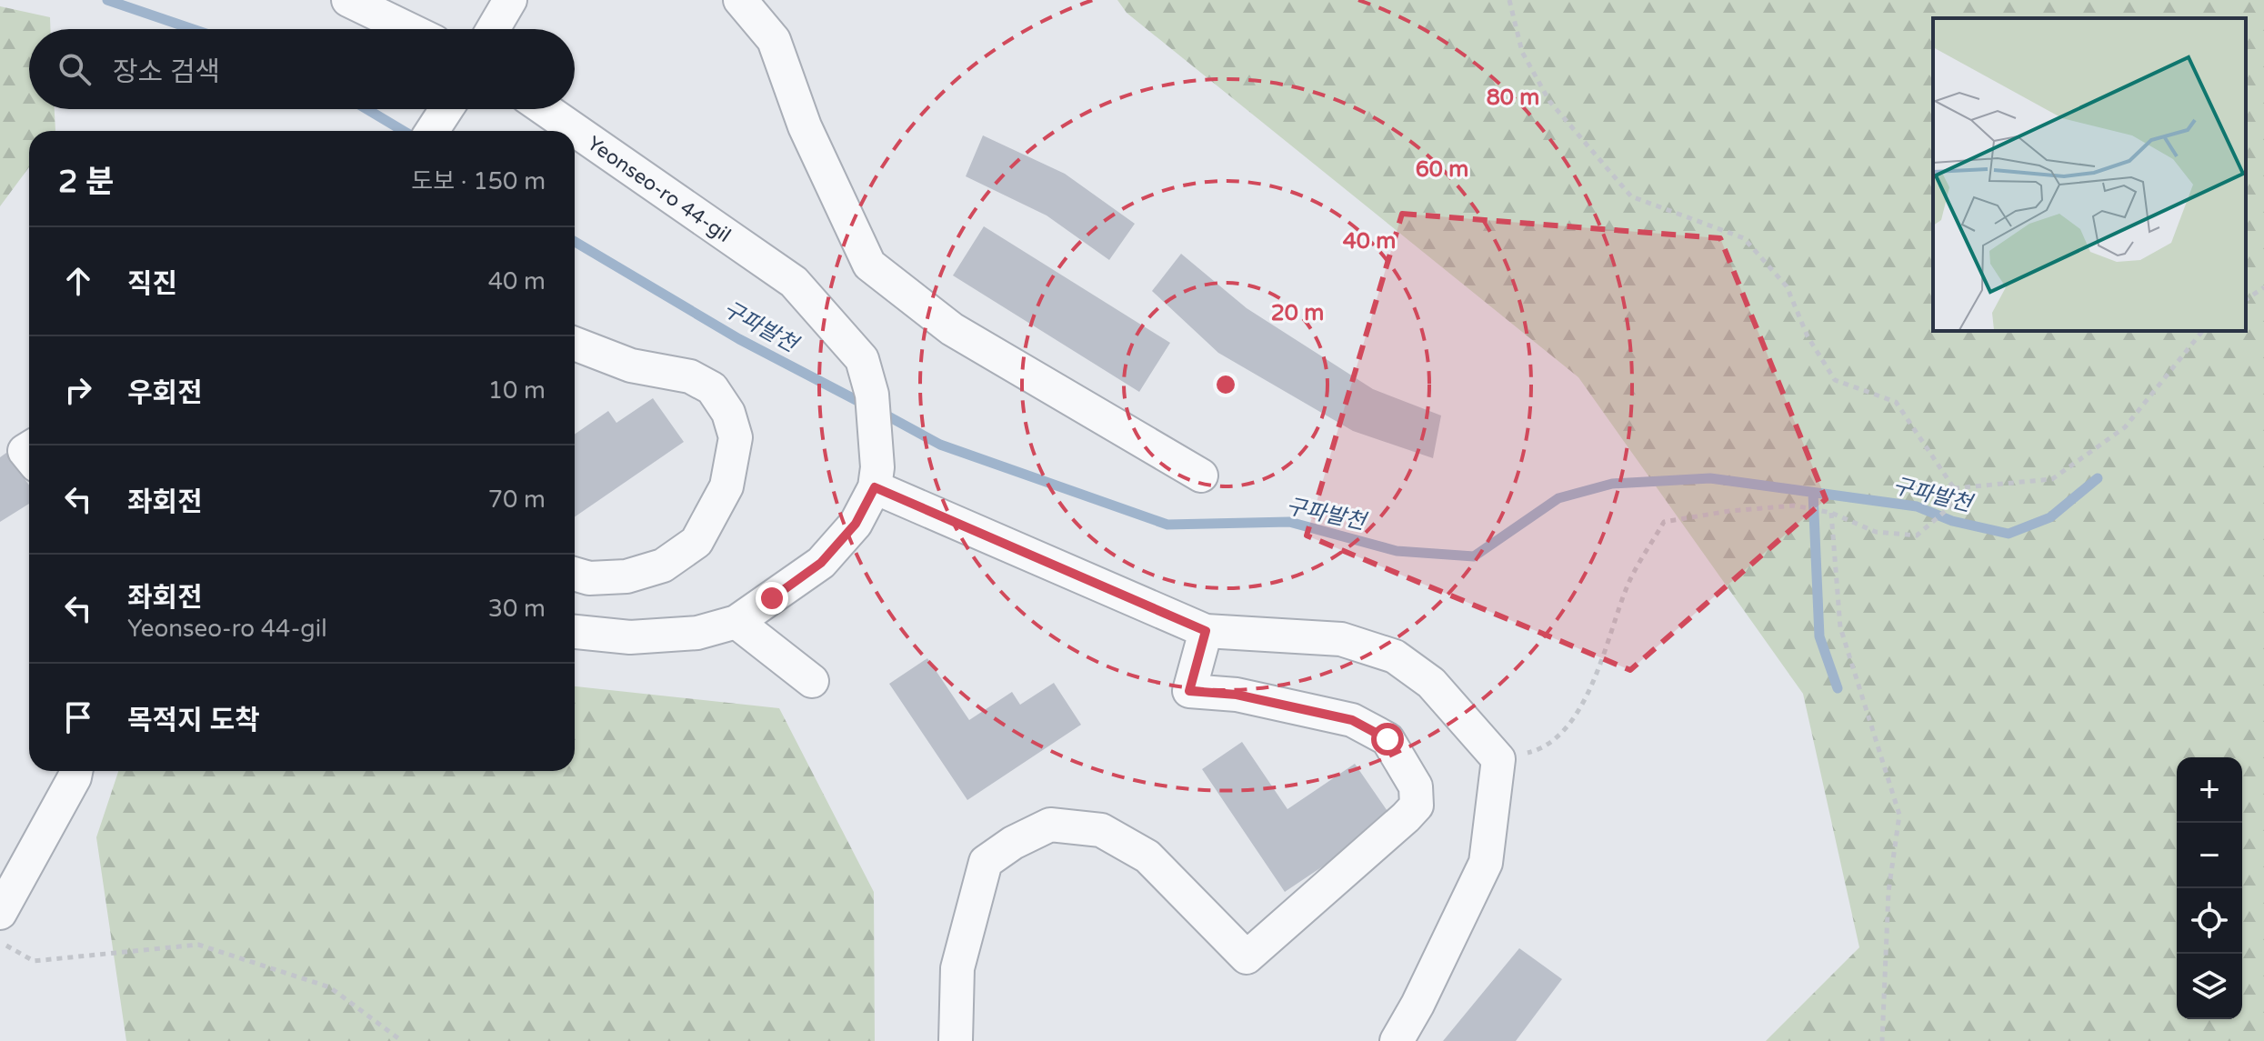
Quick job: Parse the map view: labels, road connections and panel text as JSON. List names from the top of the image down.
{
  "streets": {
    "street": ["Yeonseo-ro 44-gil"]
  },
  "water": ["구파발천"],
  "page": {
    "search": "장소 검색",
    "heading": ["2 분", "도보 · 150 m"],
    "list": [
      ["직진", "40 m"],
      ["우회전", "10 m"],
      ["좌회전", "70 m"],
      ["좌회전", "Yeonseo-ro 44-gil", "30 m"],
      "목적지 도착"
    ],
    "map_buttons": ["+", "−"]
  },
  "rings": [
    "80 m",
    "60 m",
    "40 m",
    "20 m"
  ]
}
